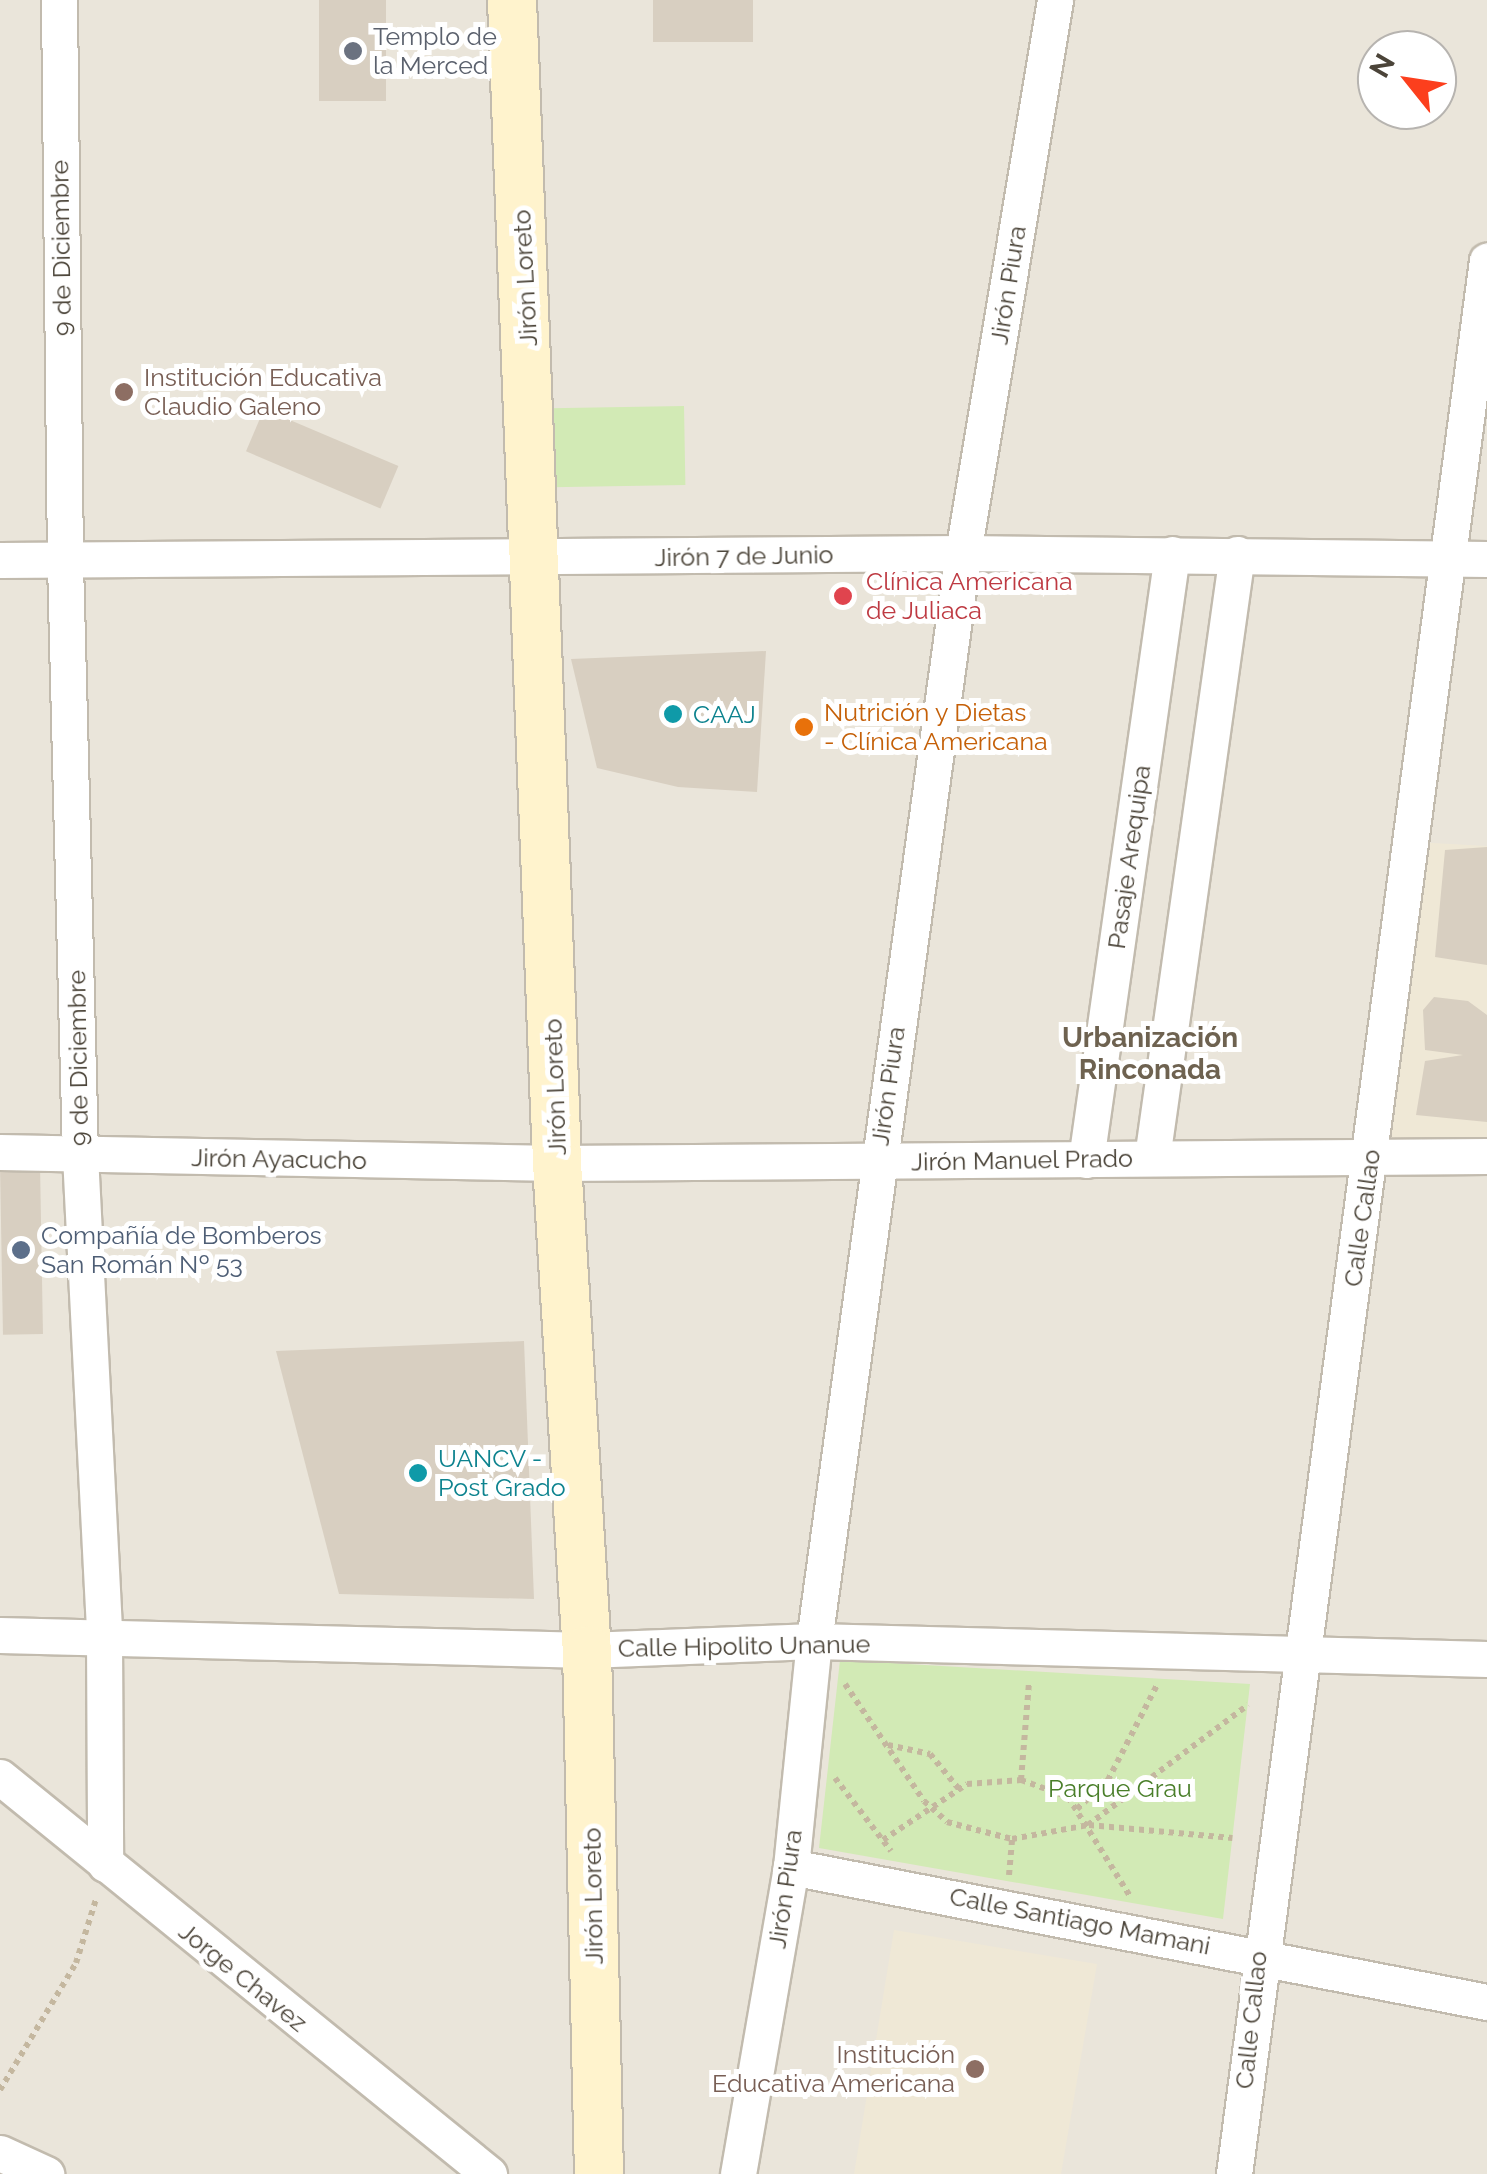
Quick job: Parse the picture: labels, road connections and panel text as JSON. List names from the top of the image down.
{
  "streets": {
    "street": [
      "9 de Diciembre",
      "Jirón Loreto",
      "Jirón Piura",
      "Jirón 7 de Junio",
      "Pasaje Arequipa",
      "Jirón Ayacucho",
      "Jirón Manuel Prado",
      "Calle Callao",
      "Calle Hipolito Unanue",
      "Calle Santiago Mamani",
      "Jorge Chavez"
    ]
  },
  "crossings": [
    ["9 de Diciembre", "Jirón 7 de Junio"],
    ["9 de Diciembre", "Jirón Ayacucho"],
    ["9 de Diciembre", "Calle Hipolito Unanue"],
    ["9 de Diciembre", "Jorge Chavez"],
    ["Jirón Loreto", "Jirón 7 de Junio"],
    ["Jirón Loreto", "Jirón Ayacucho"],
    ["Jirón Loreto", "Jirón Manuel Prado"],
    ["Jirón Loreto", "Calle Hipolito Unanue"],
    ["Jirón Piura", "Jirón 7 de Junio"],
    ["Jirón Piura", "Jirón Manuel Prado"],
    ["Jirón Piura", "Calle Hipolito Unanue"],
    ["Jirón Piura", "Calle Santiago Mamani"],
    ["Jirón 7 de Junio", "Pasaje Arequipa"],
    ["Jirón 7 de Junio", "Calle Callao"],
    ["Pasaje Arequipa", "Jirón Manuel Prado"],
    ["Jirón Ayacucho", "Jirón Manuel Prado"],
    ["Jirón Manuel Prado", "Calle Callao"],
    ["Calle Callao", "Calle Hipolito Unanue"],
    ["Calle Callao", "Calle Santiago Mamani"]
  ],
  "districts": ["Urbanización Rinconada"],
  "parks": ["Parque Grau"],
  "places": [
    "Templo de la Merced",
    "Institución Educativa Claudio Galeno",
    "Clínica Americana de Juliaca",
    "CAAJ",
    "Nutrición y Dietas - Clínica Americana",
    "Compañía de Bomberos San Román Nº 53",
    "UANCV - Post Grado",
    "Institución Educativa Americana"
  ],
  "north": "top left"
}
